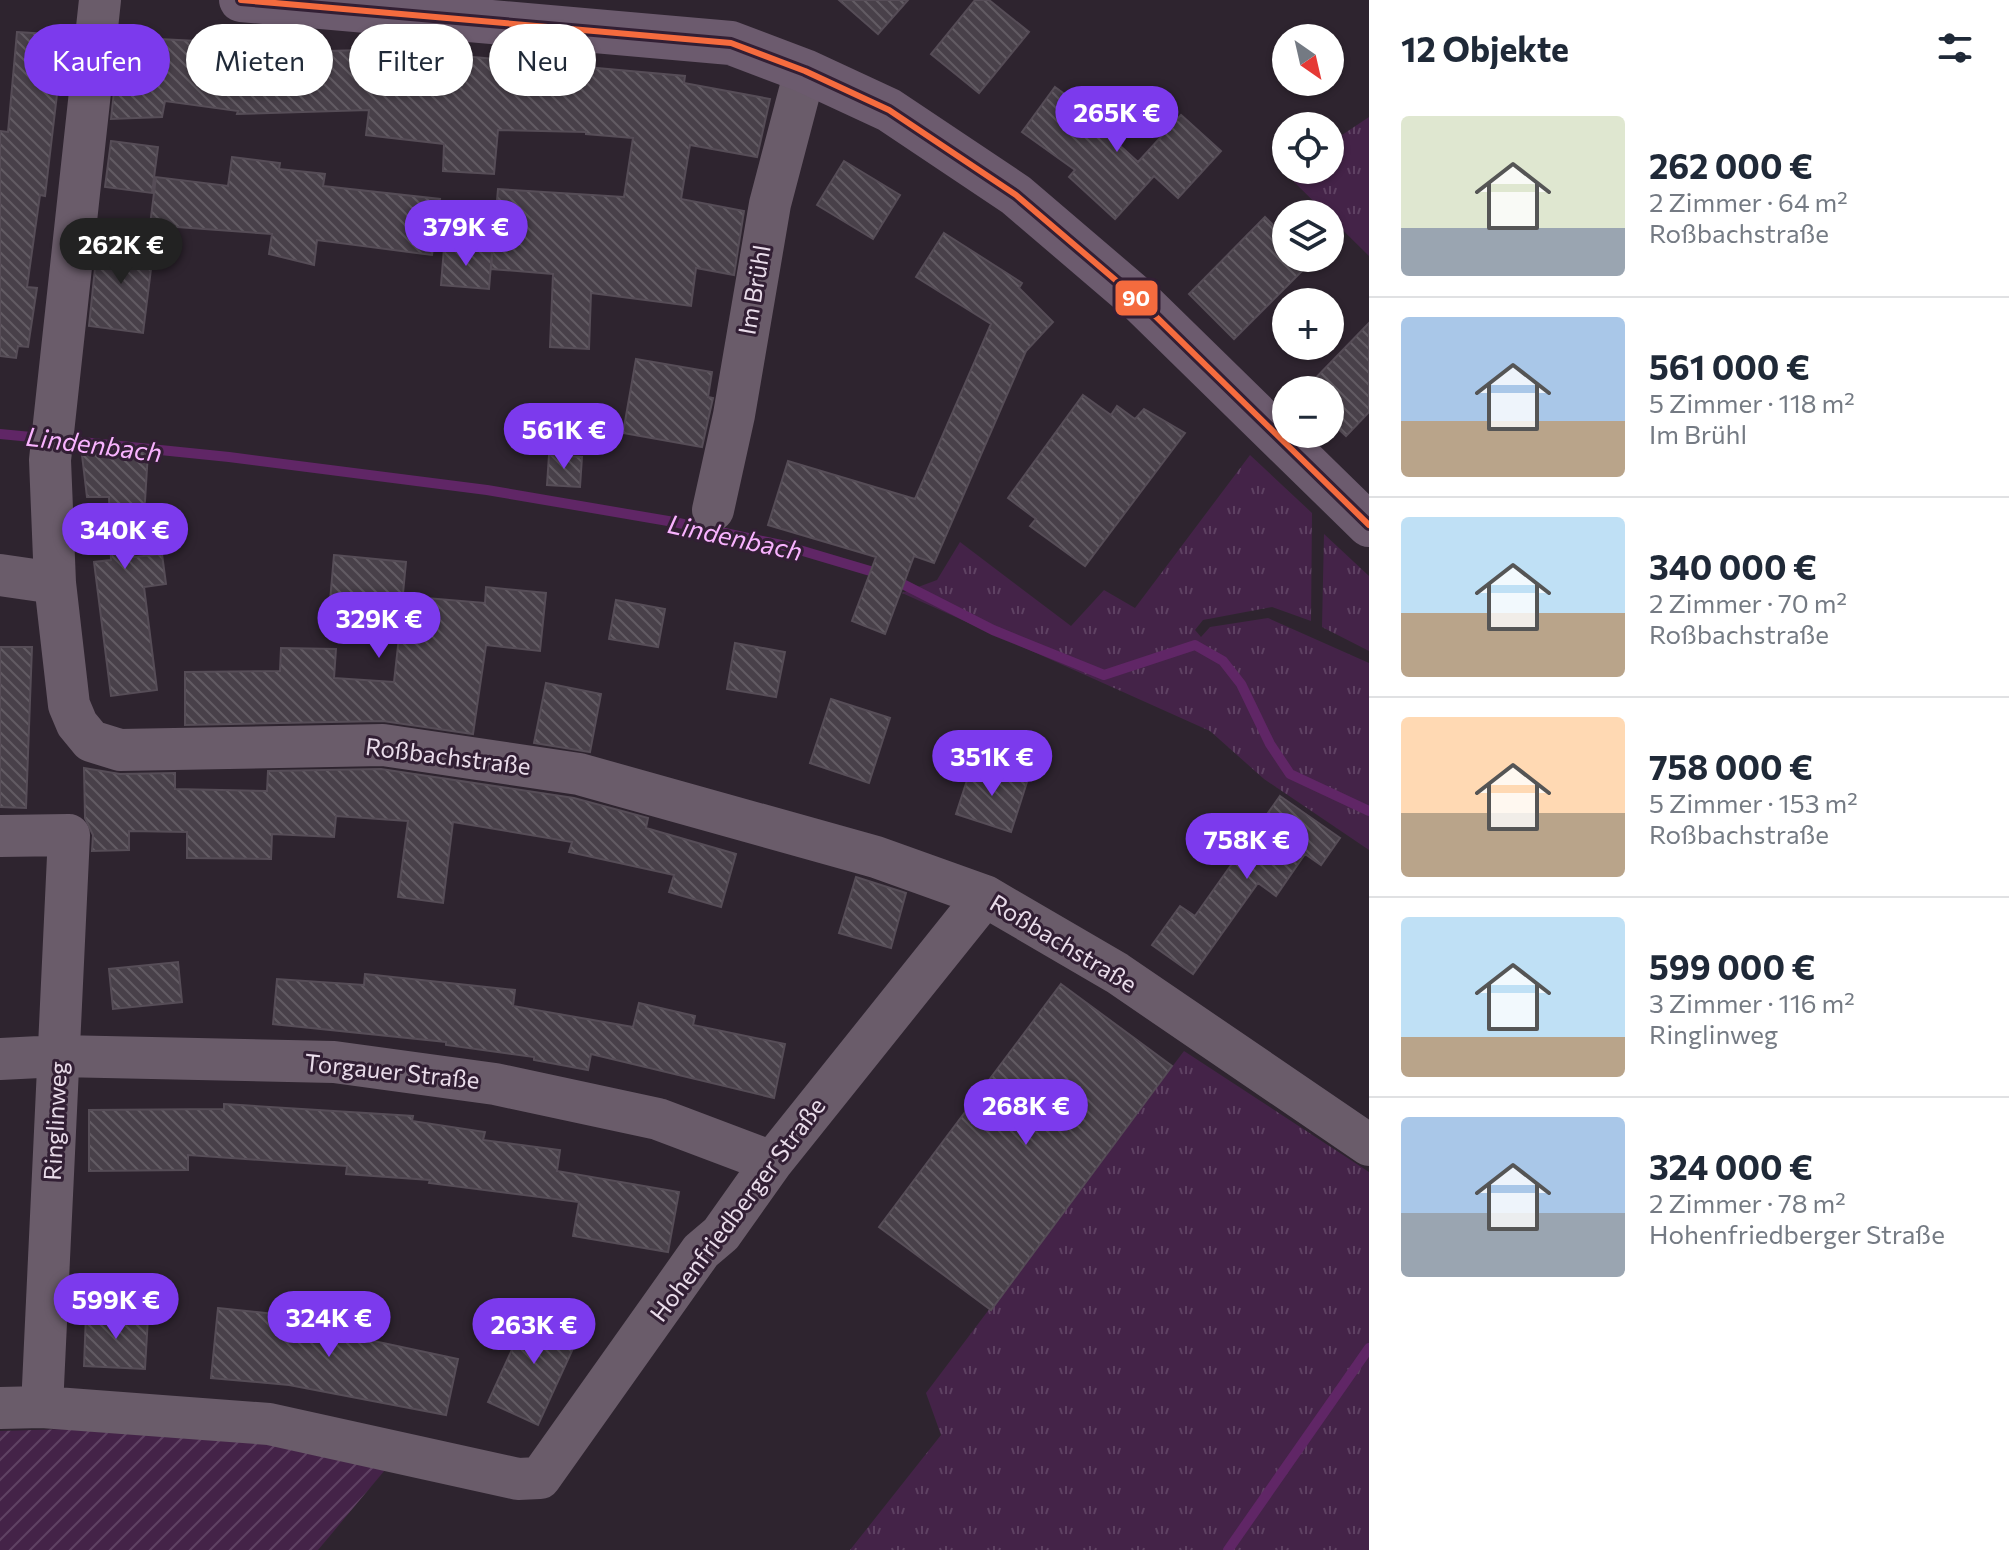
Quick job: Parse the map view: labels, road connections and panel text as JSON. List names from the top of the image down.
{
  "streets": {
    "street": [
      "Im Brühl",
      "Roßbachstraße",
      "Torgauer Straße",
      "Ringlinweg",
      "Hohenfriedberger Straße"
    ]
  },
  "crossings": [
    ["Roßbachstraße", "Hohenfriedberger Straße"],
    ["Torgauer Straße", "Ringlinweg"],
    ["Torgauer Straße", "Hohenfriedberger Straße"],
    ["Ringlinweg", "Hohenfriedberger Straße"]
  ],
  "water": ["Lindenbach"],
  "lines": ["transit line 90"],
  "north": "bottom right",
  "page": {
    "heading": "12 Objekte",
    "map_buttons": ["+", "−"],
    "chip": [
      "Kaufen",
      "Mieten",
      "Filter",
      "Neu"
    ],
    "price": [
      "265K €",
      "379K €",
      "262K €",
      "561K €",
      "340K €",
      "329K €",
      "351K €",
      "758K €",
      "268K €",
      "599K €",
      "324K €",
      "263K €"
    ],
    "list": [
      {
        "name": "262 000 €",
        "note": "2 Zimmer · 64 m² · Roßbachstraße"
      },
      {
        "name": "561 000 €",
        "note": "5 Zimmer · 118 m² · Im Brühl"
      },
      {
        "name": "340 000 €",
        "note": "2 Zimmer · 70 m² · Roßbachstraße"
      },
      {
        "name": "758 000 €",
        "note": "5 Zimmer · 153 m² · Roßbachstraße"
      },
      {
        "name": "599 000 €",
        "note": "3 Zimmer · 116 m² · Ringlinweg"
      },
      {
        "name": "324 000 €",
        "note": "2 Zimmer · 78 m² · Hohenfriedberger Straße"
      }
    ]
  }
}
